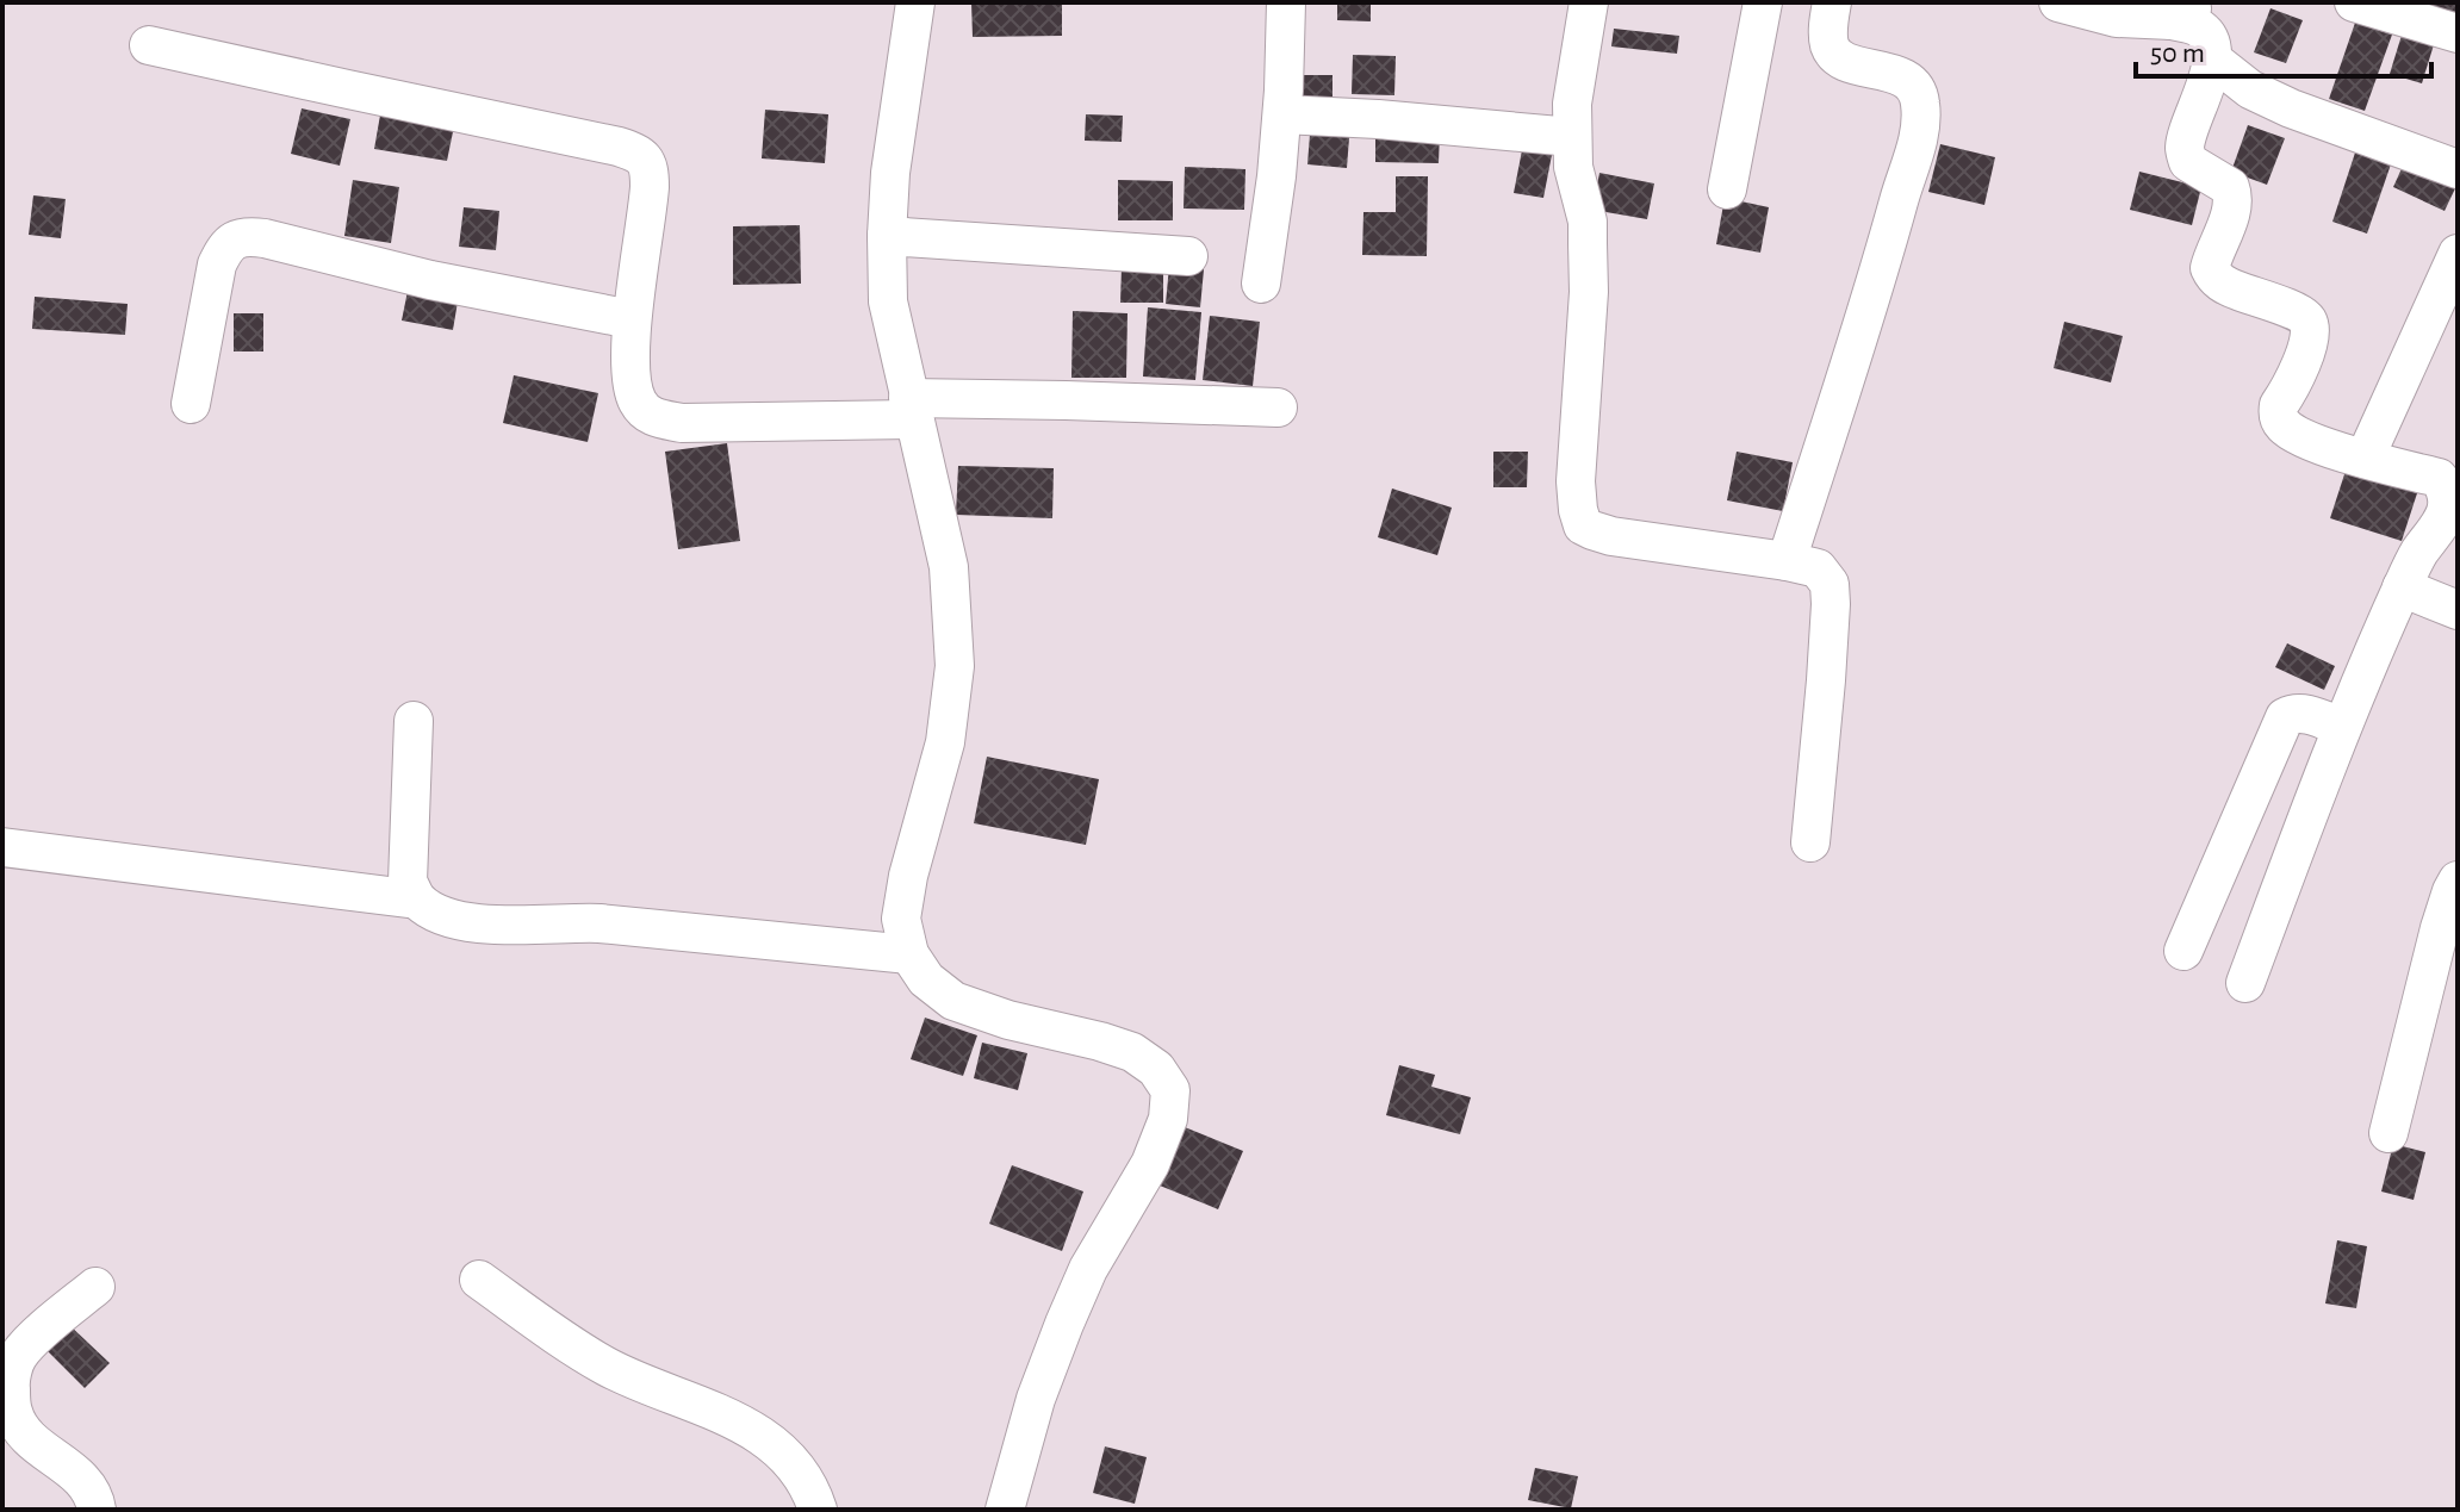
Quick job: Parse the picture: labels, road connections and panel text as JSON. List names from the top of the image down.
{
  "scale_bar": "50 m"
}
